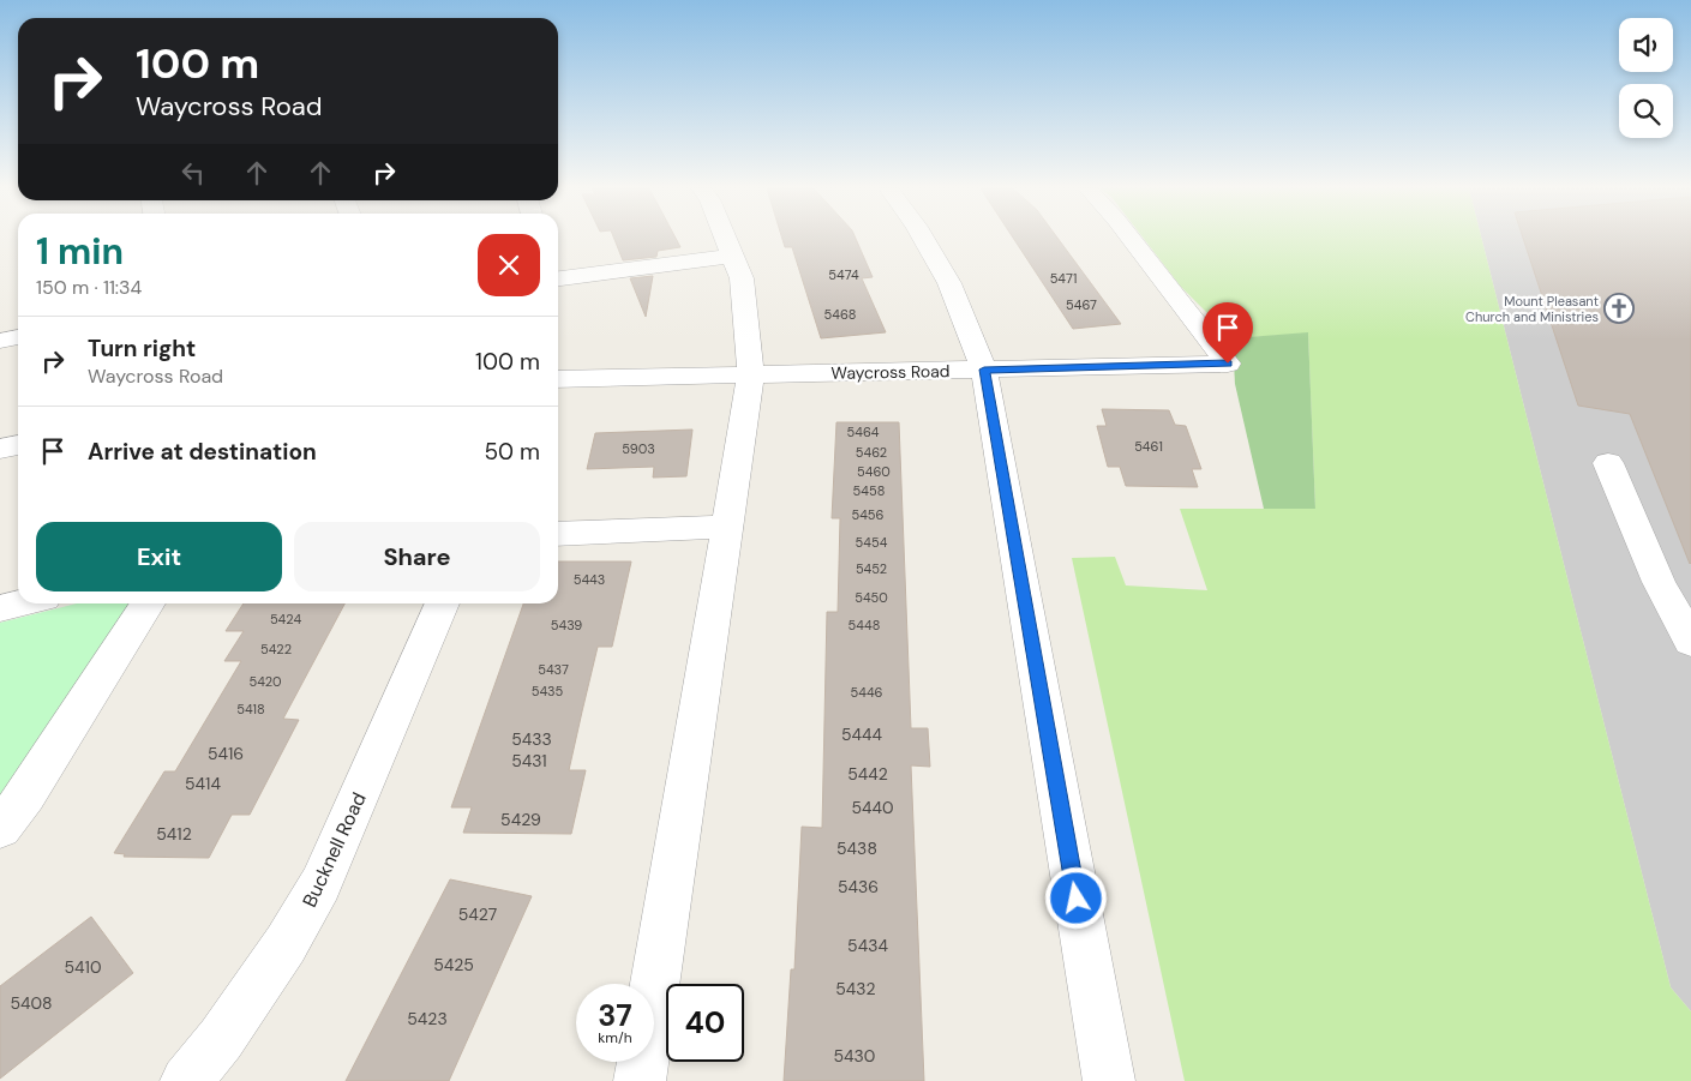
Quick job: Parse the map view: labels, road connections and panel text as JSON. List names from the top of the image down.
{
  "streets": {
    "street": ["Waycross Road", "Bucknell Road"]
  },
  "places": {
    "church": ["Mount Pleasant Church and Ministries"]
  },
  "house_numbers": [
    "5474",
    "5471",
    "5467",
    "5468",
    "5464",
    "5461",
    "5903",
    "5462",
    "5460",
    "5458",
    "5456",
    "5454",
    "5452",
    "5443",
    "5450",
    "5424",
    "5439",
    "5448",
    "5422",
    "5437",
    "5420",
    "5435",
    "5446",
    "5418",
    "5444",
    "5433",
    "5416",
    "5431",
    "5442",
    "5414",
    "5440",
    "5429",
    "5412",
    "5438",
    "5436",
    "5427",
    "5434",
    "5425",
    "5410",
    "5432",
    "5408",
    "5423",
    "5430"
  ],
  "page": {
    "turn": ["100 m", "Waycross Road"],
    "heading": ["1 min", "150 m · 11:34"],
    "list": [
      {
        "name": "Turn right",
        "note": "Waycross Road",
        "value": "100 m"
      },
      {
        "name": "Arrive at destination",
        "value": "50 m"
      }
    ],
    "buttons": ["Exit", "Share"],
    "speed": "37 km/h",
    "limit": "40"
  }
}
